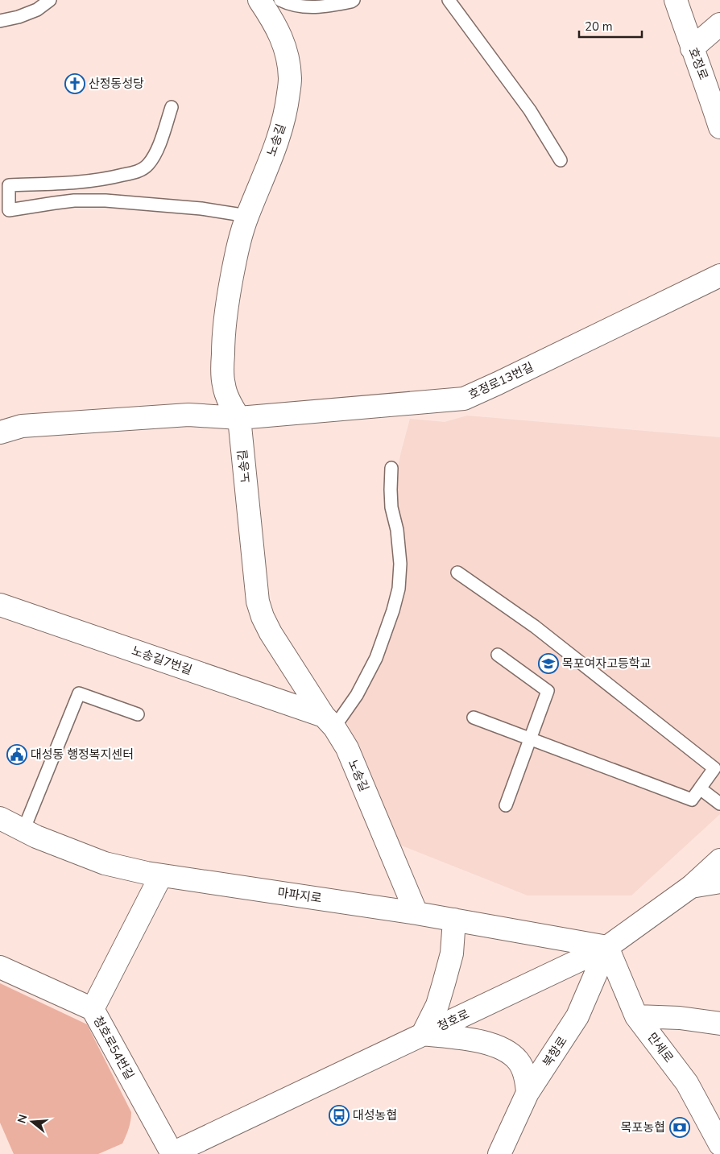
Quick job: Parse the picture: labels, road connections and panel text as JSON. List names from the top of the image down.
{
  "streets": {
    "street": [
      "호정로",
      "노송길",
      "호정로13번길",
      "노송길7번길",
      "마파지로",
      "청호로",
      "청호로54번길",
      "만세로",
      "북항로"
    ]
  },
  "crossings": [
    ["노송길", "호정로13번길"],
    ["노송길", "노송길7번길"],
    ["노송길", "마파지로"],
    ["마파지로", "청호로"],
    ["마파지로", "만세로"],
    ["마파지로", "북항로"],
    ["청호로", "청호로54번길"],
    ["청호로", "만세로"],
    ["청호로", "북항로"],
    ["만세로", "북항로"]
  ],
  "places": {
    "church": ["산정동성당"],
    "school or university": ["목포여자고등학교"],
    "public building": ["대성동 행정복지센터"],
    "bus stop": ["대성농협"],
    "bank": ["목포농협"]
  },
  "scale_bar": "20 m",
  "north": "left"
}
